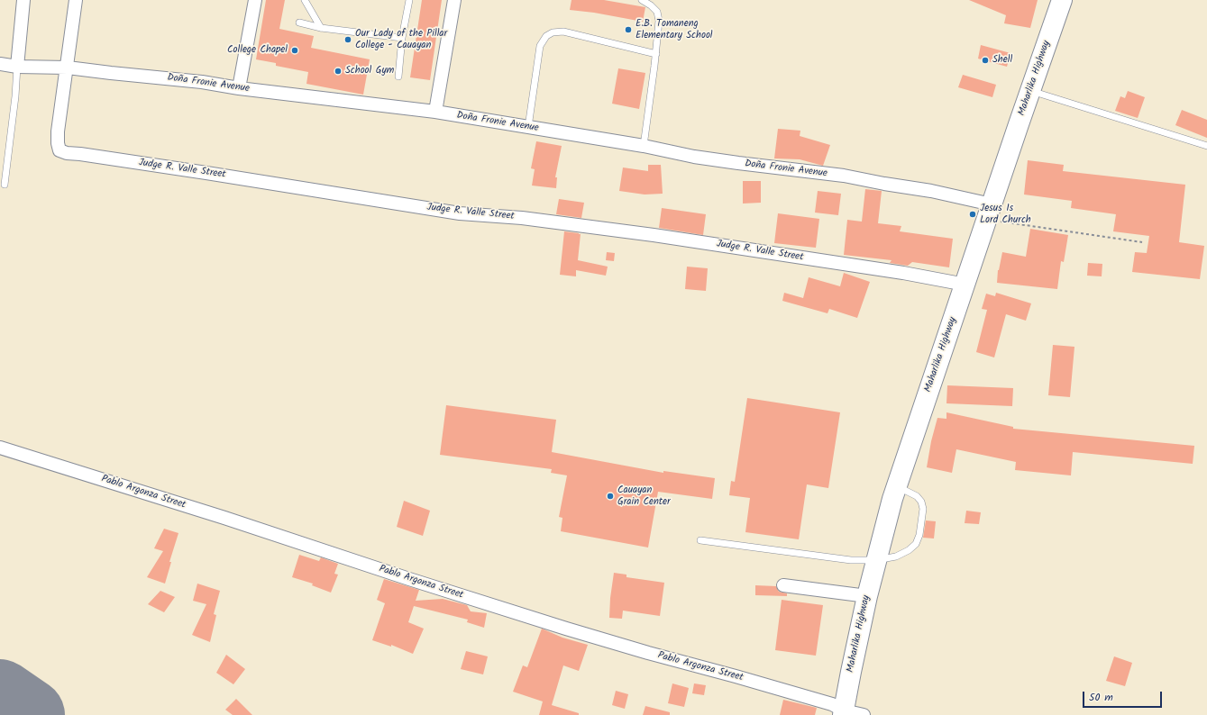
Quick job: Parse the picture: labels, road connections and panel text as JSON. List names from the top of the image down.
{
  "streets": {
    "highway": ["Maharlika Highway"],
    "street": ["Doña Fronie Avenue", "Judge R. Valle Street", "Pablo Argonza Street"]
  },
  "crossings": [
    ["Maharlika Highway", "Doña Fronie Avenue"],
    ["Maharlika Highway", "Judge R. Valle Street"],
    ["Maharlika Highway", "Pablo Argonza Street"],
    ["Doña Fronie Avenue", "Judge R. Valle Street"]
  ],
  "places": [
    "E.B. Tomaneng Elementary School",
    "Our Lady of the Pillar College - Cauayan",
    "College Chapel",
    "Shell",
    "School Gym",
    "Jesus Is Lord Church",
    "Cauayan Grain Center"
  ],
  "scale_bar": "50 m"
}
